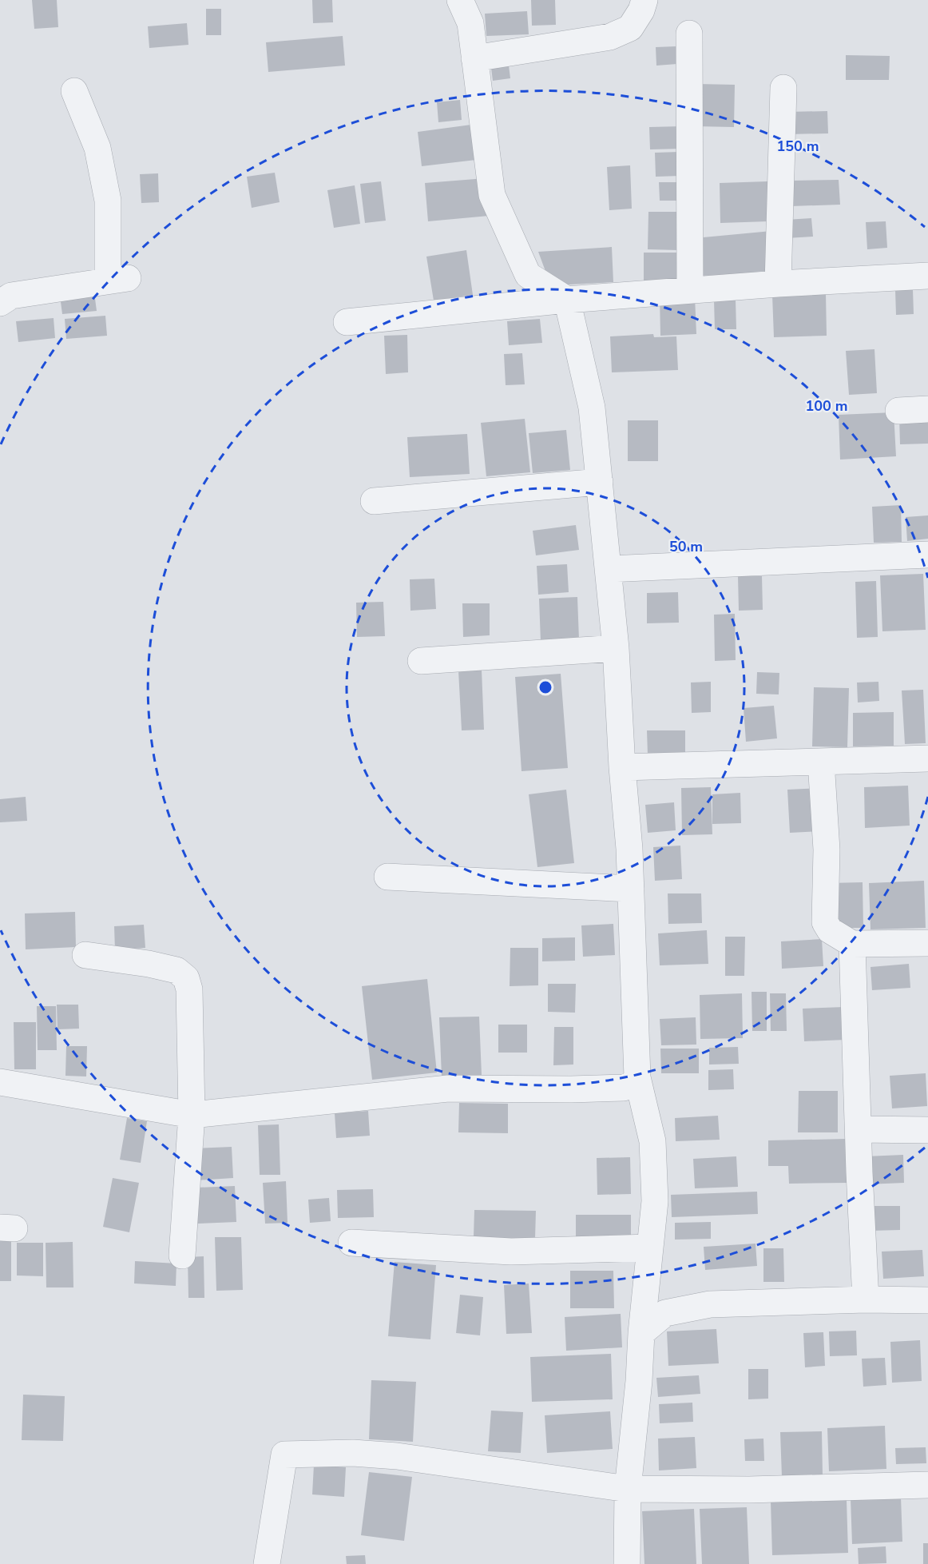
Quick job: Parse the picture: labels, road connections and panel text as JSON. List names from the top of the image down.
{
  "rings": ["150 m", "100 m", "50 m"]
}
